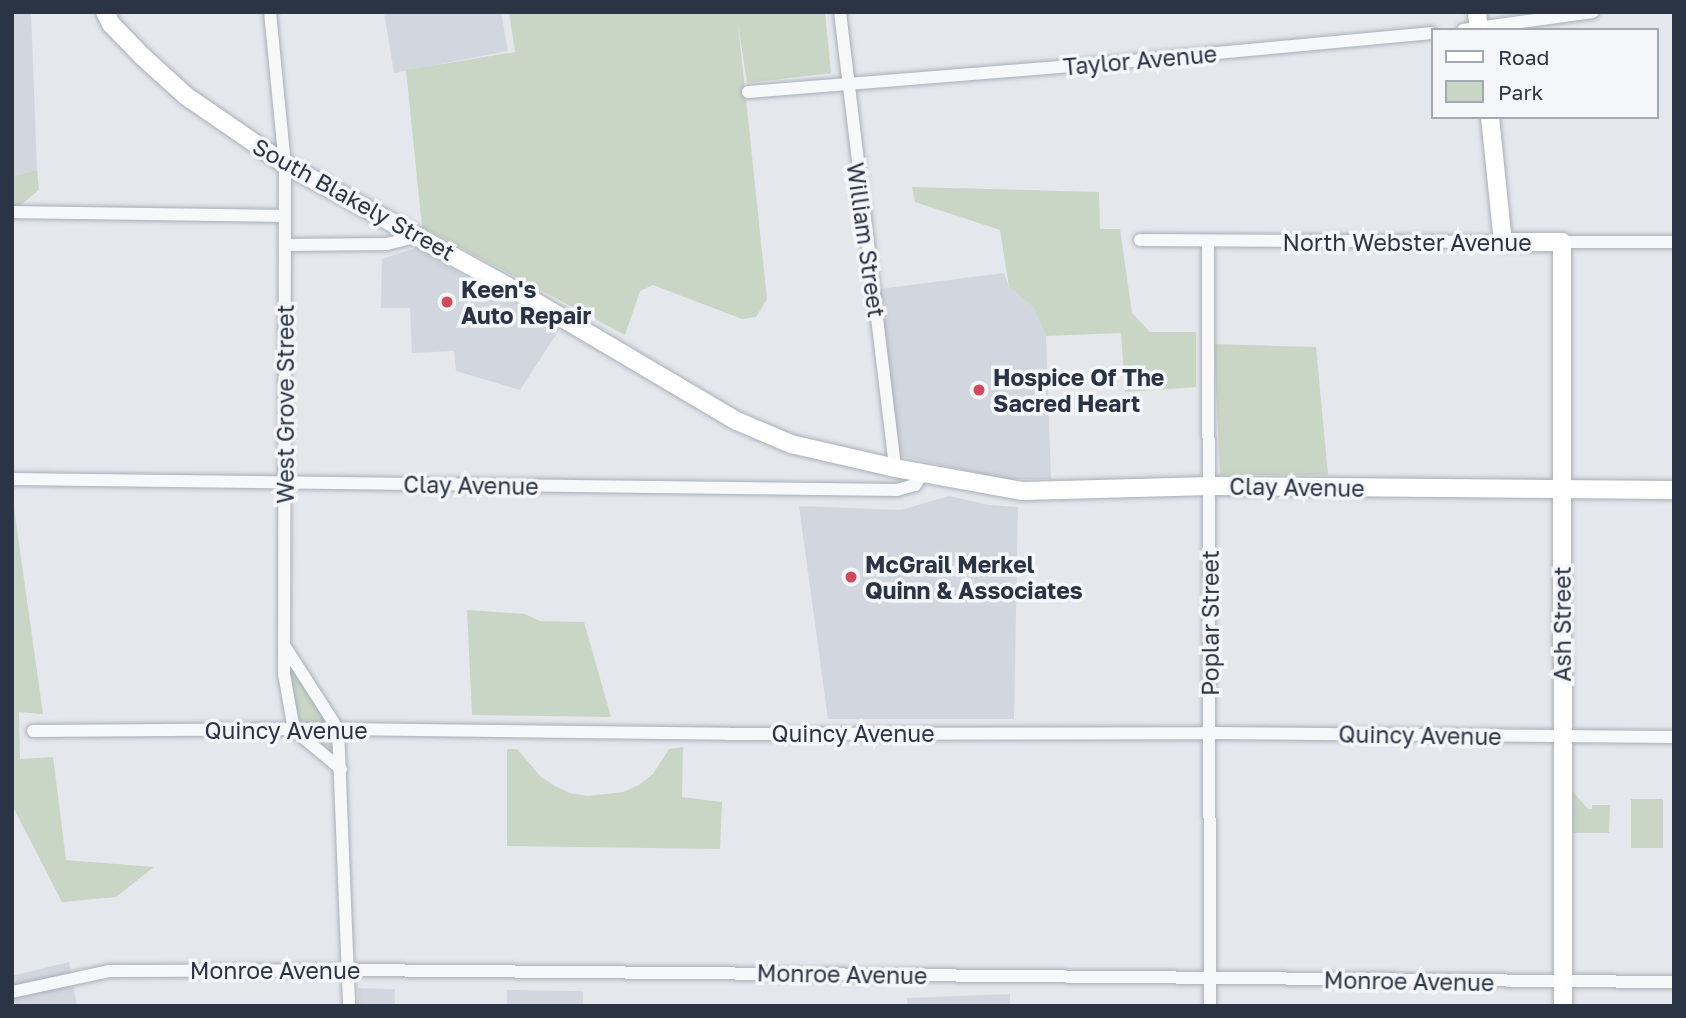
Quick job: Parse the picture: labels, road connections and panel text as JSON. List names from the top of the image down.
{
  "streets": {
    "main road": [
      "South Blakely Street",
      "North Webster Avenue",
      "Clay Avenue",
      "Ash Street"
    ],
    "street": [
      "Taylor Avenue",
      "William Street",
      "West Grove Street",
      "Poplar Street",
      "Quincy Avenue",
      "Monroe Avenue"
    ]
  },
  "crossings": [
    ["Taylor Avenue", "William Street"],
    ["South Blakely Street", "William Street"],
    ["South Blakely Street", "West Grove Street"],
    ["South Blakely Street", "Clay Avenue"],
    ["William Street", "Clay Avenue"],
    ["North Webster Avenue", "Poplar Street"],
    ["North Webster Avenue", "Ash Street"],
    ["West Grove Street", "Clay Avenue"],
    ["West Grove Street", "Quincy Avenue"],
    ["Clay Avenue", "Poplar Street"],
    ["Clay Avenue", "Ash Street"],
    ["Poplar Street", "Quincy Avenue"],
    ["Poplar Street", "Monroe Avenue"],
    ["Ash Street", "Quincy Avenue"],
    ["Ash Street", "Monroe Avenue"]
  ],
  "places": ["Keen's Auto Repair", "Hospice Of The Sacred Heart", "McGrail Merkel Quinn & Associates"],
  "legend": ["Road", "Park"]
}
